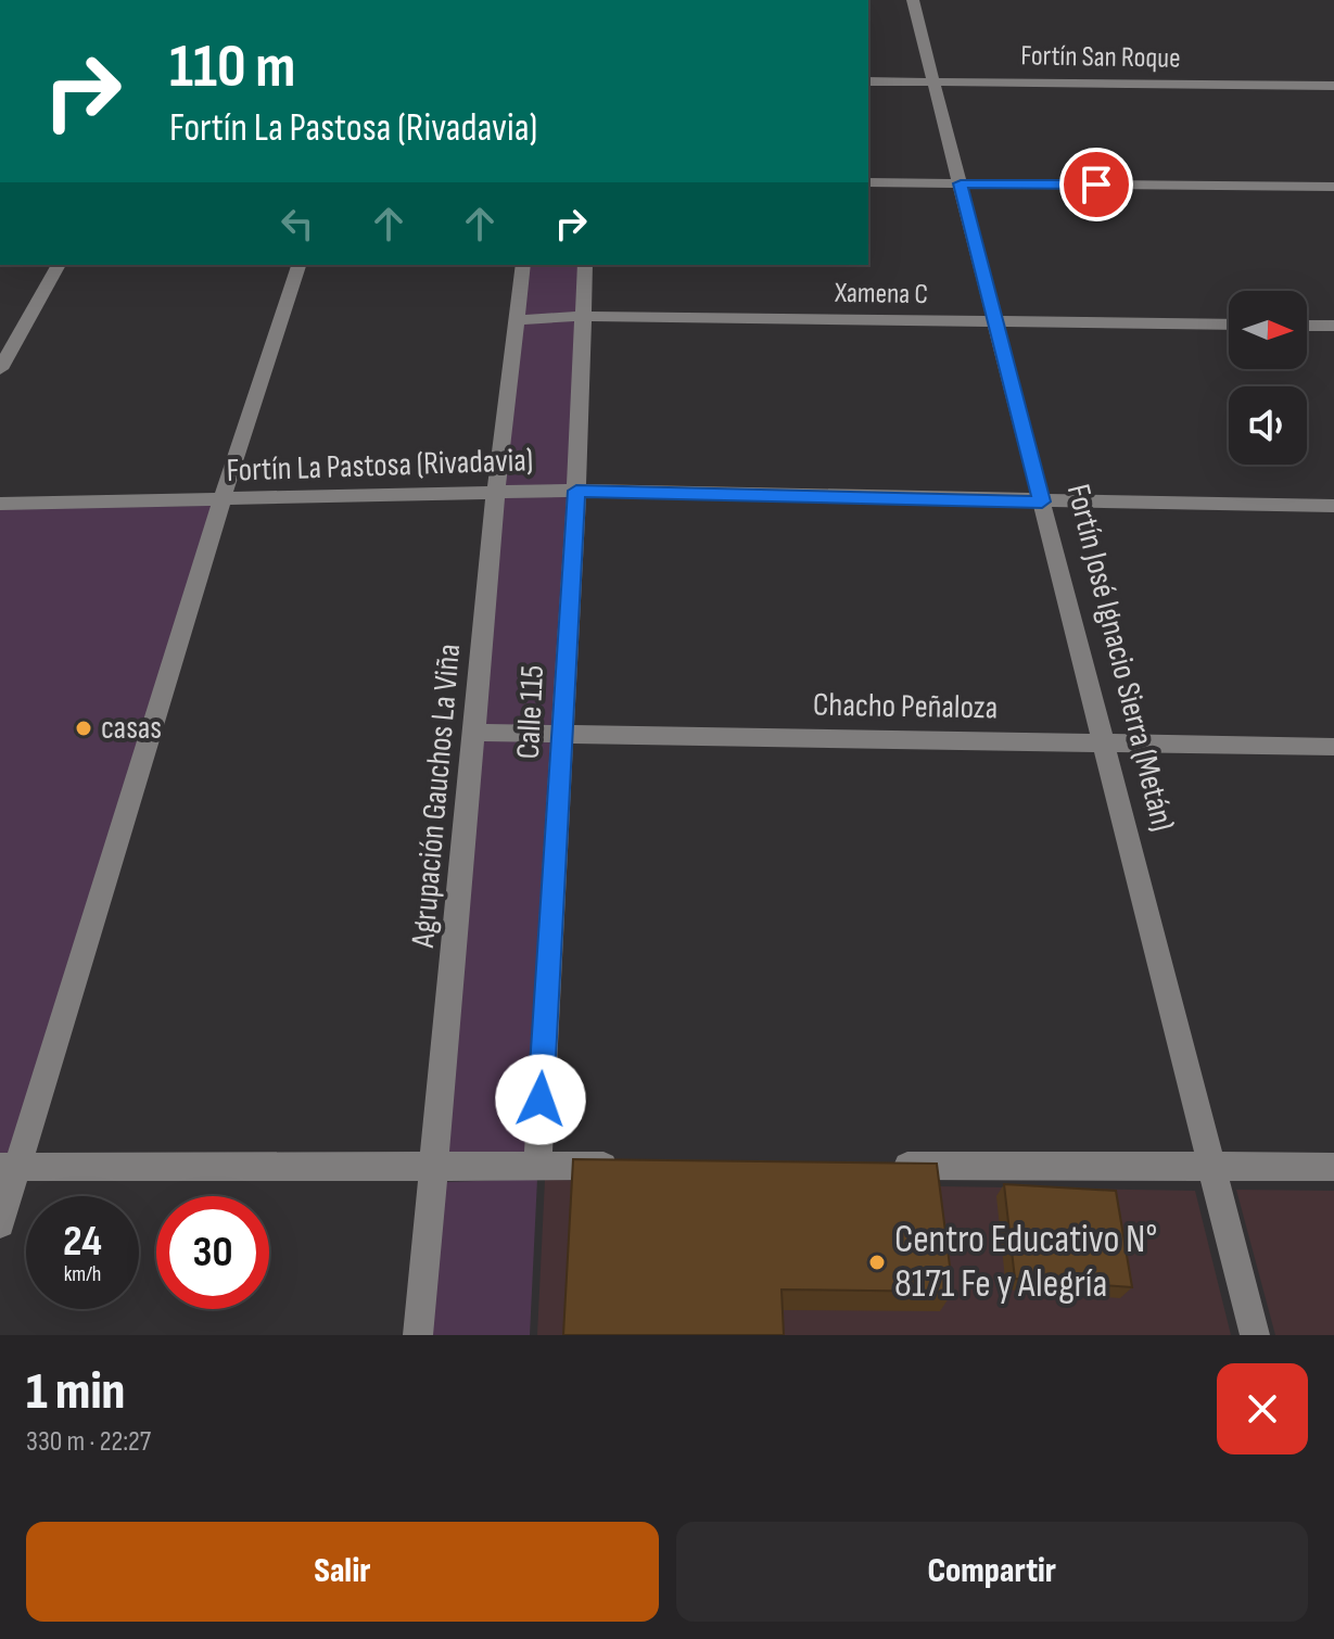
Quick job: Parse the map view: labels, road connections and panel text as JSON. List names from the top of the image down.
{
  "streets": {
    "street": [
      "Fortín San Roque",
      "Xamena C",
      "Fortín La Pastosa (Rivadavia)",
      "Fortín José Ignacio Sierra (Metán)",
      "Chacho Peñaloza",
      "Calle 115",
      "Agrupación Gauchos La Viña"
    ]
  },
  "crossings": [
    ["Fortín San Roque", "Fortín José Ignacio Sierra (Metán)"],
    ["Xamena C", "Fortín José Ignacio Sierra (Metán)"],
    ["Xamena C", "Calle 115"],
    ["Xamena C", "Agrupación Gauchos La Viña"],
    ["Fortín La Pastosa (Rivadavia)", "Fortín José Ignacio Sierra (Metán)"],
    ["Fortín La Pastosa (Rivadavia)", "Calle 115"],
    ["Fortín La Pastosa (Rivadavia)", "Agrupación Gauchos La Viña"],
    ["Fortín José Ignacio Sierra (Metán)", "Chacho Peñaloza"],
    ["Chacho Peñaloza", "Calle 115"],
    ["Chacho Peñaloza", "Agrupación Gauchos La Viña"]
  ],
  "places": ["casas", "Centro Educativo N° 8171 Fe y Alegría"],
  "north": "right",
  "page": {
    "turn": ["110 m", "Fortín La Pastosa (Rivadavia)"],
    "speed": "24 km/h",
    "limit": "30",
    "heading": ["1 min", "330 m · 22:27"],
    "buttons": ["Salir", "Compartir"]
  }
}
